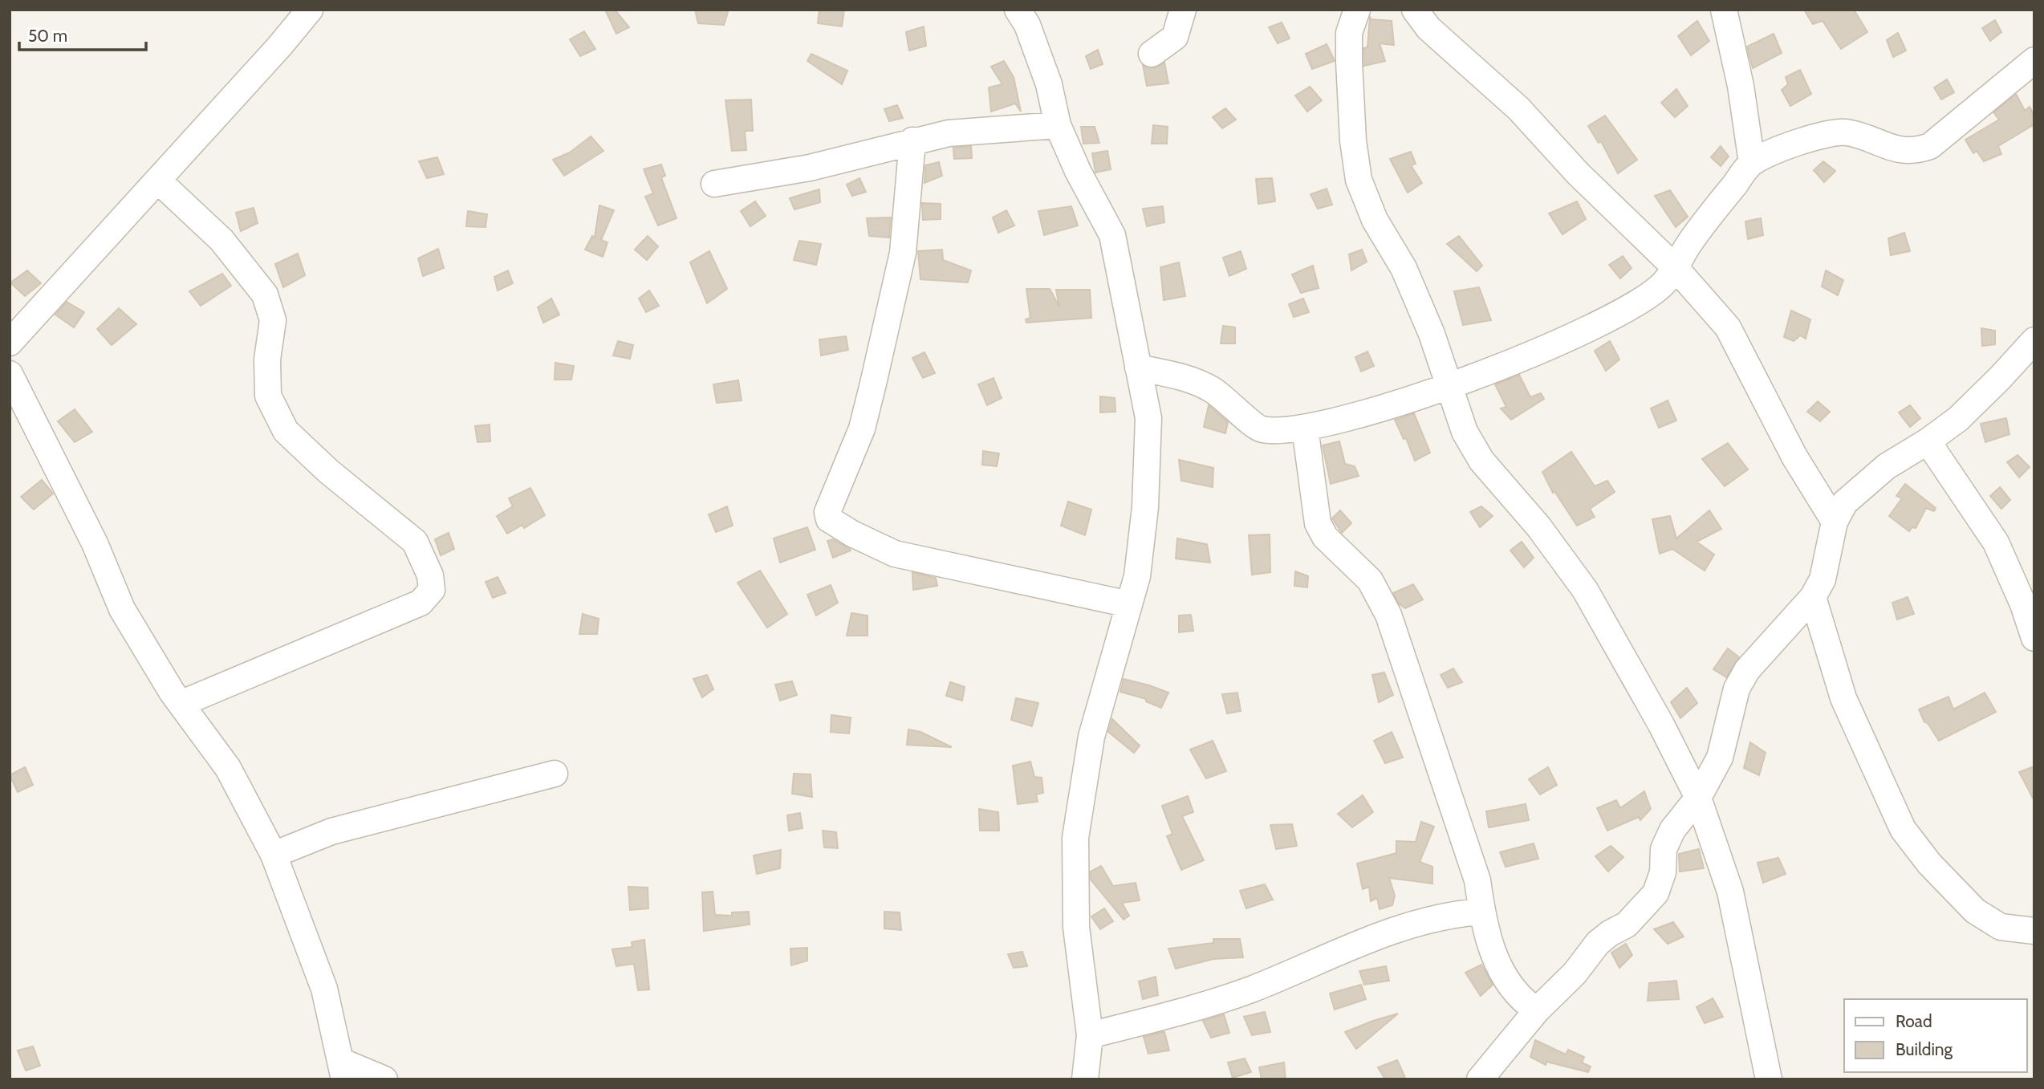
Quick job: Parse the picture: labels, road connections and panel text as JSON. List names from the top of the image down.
{
  "legend": ["Road", "Building"],
  "scale_bar": "50 m"
}
